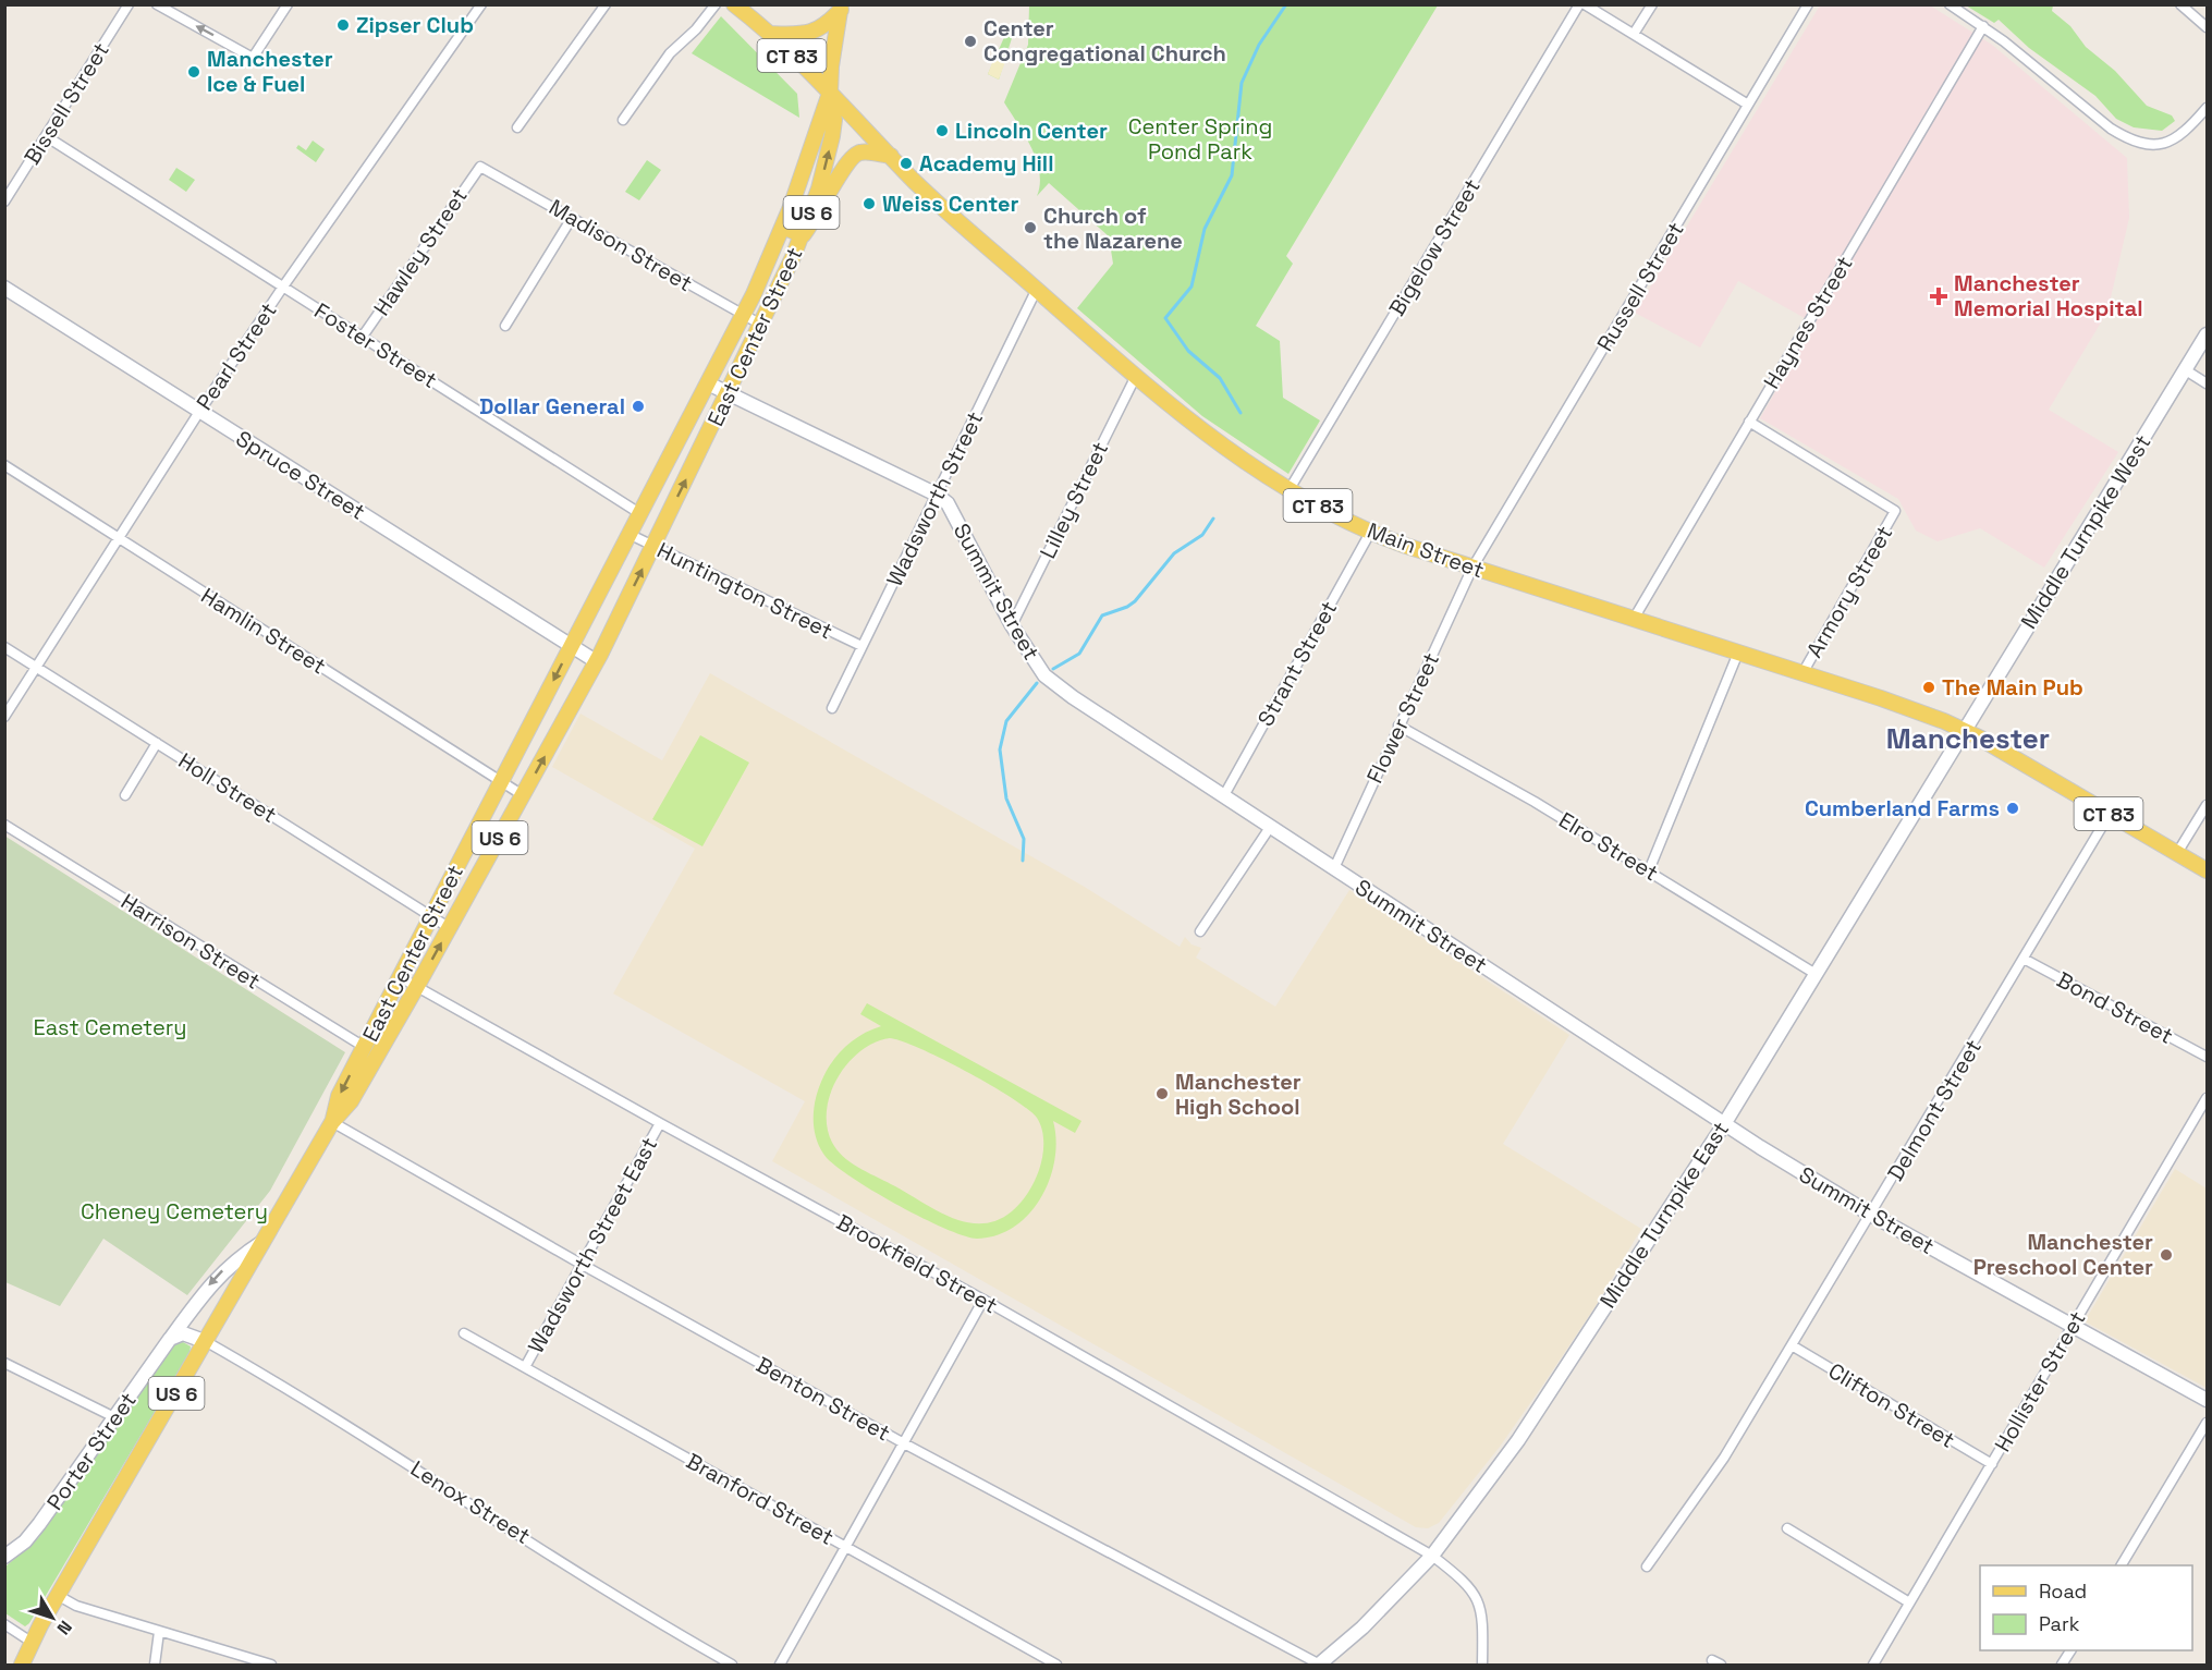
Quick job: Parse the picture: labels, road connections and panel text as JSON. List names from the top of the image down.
{
  "streets": {
    "main road": [
      "CT 83",
      "US 6",
      "East Center Street",
      "Main Street"
    ],
    "street": [
      "Bissell Street",
      "Madison Street",
      "Bigelow Street",
      "Hawley Street",
      "Russell Street",
      "Haynes Street",
      "Foster Street",
      "Pearl Street",
      "Spruce Street",
      "Wadsworth Street",
      "Lilley Street",
      "Middle Turnpike West",
      "Huntington Street",
      "Summit Street",
      "Armory Street",
      "Hamlin Street",
      "Strant Street",
      "Flower Street",
      "Holl Street",
      "Elro Street",
      "Harrison Street",
      "Bond Street",
      "Delmont Street",
      "Middle Turnpike East",
      "Wadsworth Street East",
      "Brookfield Street",
      "Hollister Street",
      "Benton Street",
      "Clifton Street",
      "Porter Street",
      "Branford Street",
      "Lenox Street"
    ]
  },
  "crossings": [
    ["Bissell Street", "Foster Street"],
    ["US 6", "East Center Street"],
    ["US 6", "Main Street"],
    ["Madison Street", "Hawley Street"],
    ["Madison Street", "East Center Street"],
    ["Bigelow Street", "Main Street"],
    ["Hawley Street", "Foster Street"],
    ["Russell Street", "Main Street"],
    ["Russell Street", "Flower Street"],
    ["Haynes Street", "Main Street"],
    ["Haynes Street", "Armory Street"],
    ["East Center Street", "Foster Street"],
    ["East Center Street", "Spruce Street"],
    ["East Center Street", "Main Street"],
    ["East Center Street", "Huntington Street"],
    ["East Center Street", "Summit Street"],
    ["East Center Street", "Hamlin Street"],
    ["East Center Street", "Holl Street"],
    ["East Center Street", "Harrison Street"],
    ["East Center Street", "Brookfield Street"],
    ["East Center Street", "Benton Street"],
    ["East Center Street", "Porter Street"],
    ["East Center Street", "Lenox Street"],
    ["Foster Street", "Pearl Street"],
    ["Pearl Street", "Spruce Street"],
    ["Pearl Street", "Hamlin Street"],
    ["Pearl Street", "Holl Street"],
    ["Wadsworth Street", "Main Street"],
    ["Wadsworth Street", "Huntington Street"],
    ["Wadsworth Street", "Summit Street"],
    ["Lilley Street", "Main Street"],
    ["Lilley Street", "Summit Street"],
    ["Middle Turnpike West", "Main Street"],
    ["Middle Turnpike West", "Middle Turnpike East"],
    ["Main Street", "Armory Street"],
    ["Main Street", "Strant Street"],
    ["Main Street", "Flower Street"],
    ["Main Street", "Delmont Street"],
    ["Main Street", "Middle Turnpike East"],
    ["Summit Street", "Strant Street"],
    ["Summit Street", "Flower Street"],
    ["Summit Street", "Delmont Street"],
    ["Summit Street", "Middle Turnpike East"],
    ["Summit Street", "Hollister Street"],
    ["Flower Street", "Elro Street"],
    ["Elro Street", "Middle Turnpike East"],
    ["Bond Street", "Delmont Street"],
    ["Delmont Street", "Clifton Street"],
    ["Middle Turnpike East", "Brookfield Street"],
    ["Middle Turnpike East", "Benton Street"],
    ["Wadsworth Street East", "Brookfield Street"],
    ["Wadsworth Street East", "Benton Street"],
    ["Wadsworth Street East", "Branford Street"],
    ["Hollister Street", "Clifton Street"]
  ],
  "districts": ["Manchester"],
  "parks": ["Center Spring Pond Park", "East Cemetery", "Cheney Cemetery"],
  "places": {
    "other": [
      "Zipser Club",
      "Center Congregational Church",
      "Manchester Ice & Fuel",
      "Lincoln Center",
      "Academy Hill",
      "Weiss Center",
      "Church of the Nazarene",
      "Dollar General",
      "The Main Pub",
      "Cumberland Farms",
      "Manchester High School",
      "Manchester Preschool Center"
    ],
    "health": ["Manchester Memorial Hospital"]
  },
  "legend": ["Road", "Park"],
  "north": "bottom right"
}
